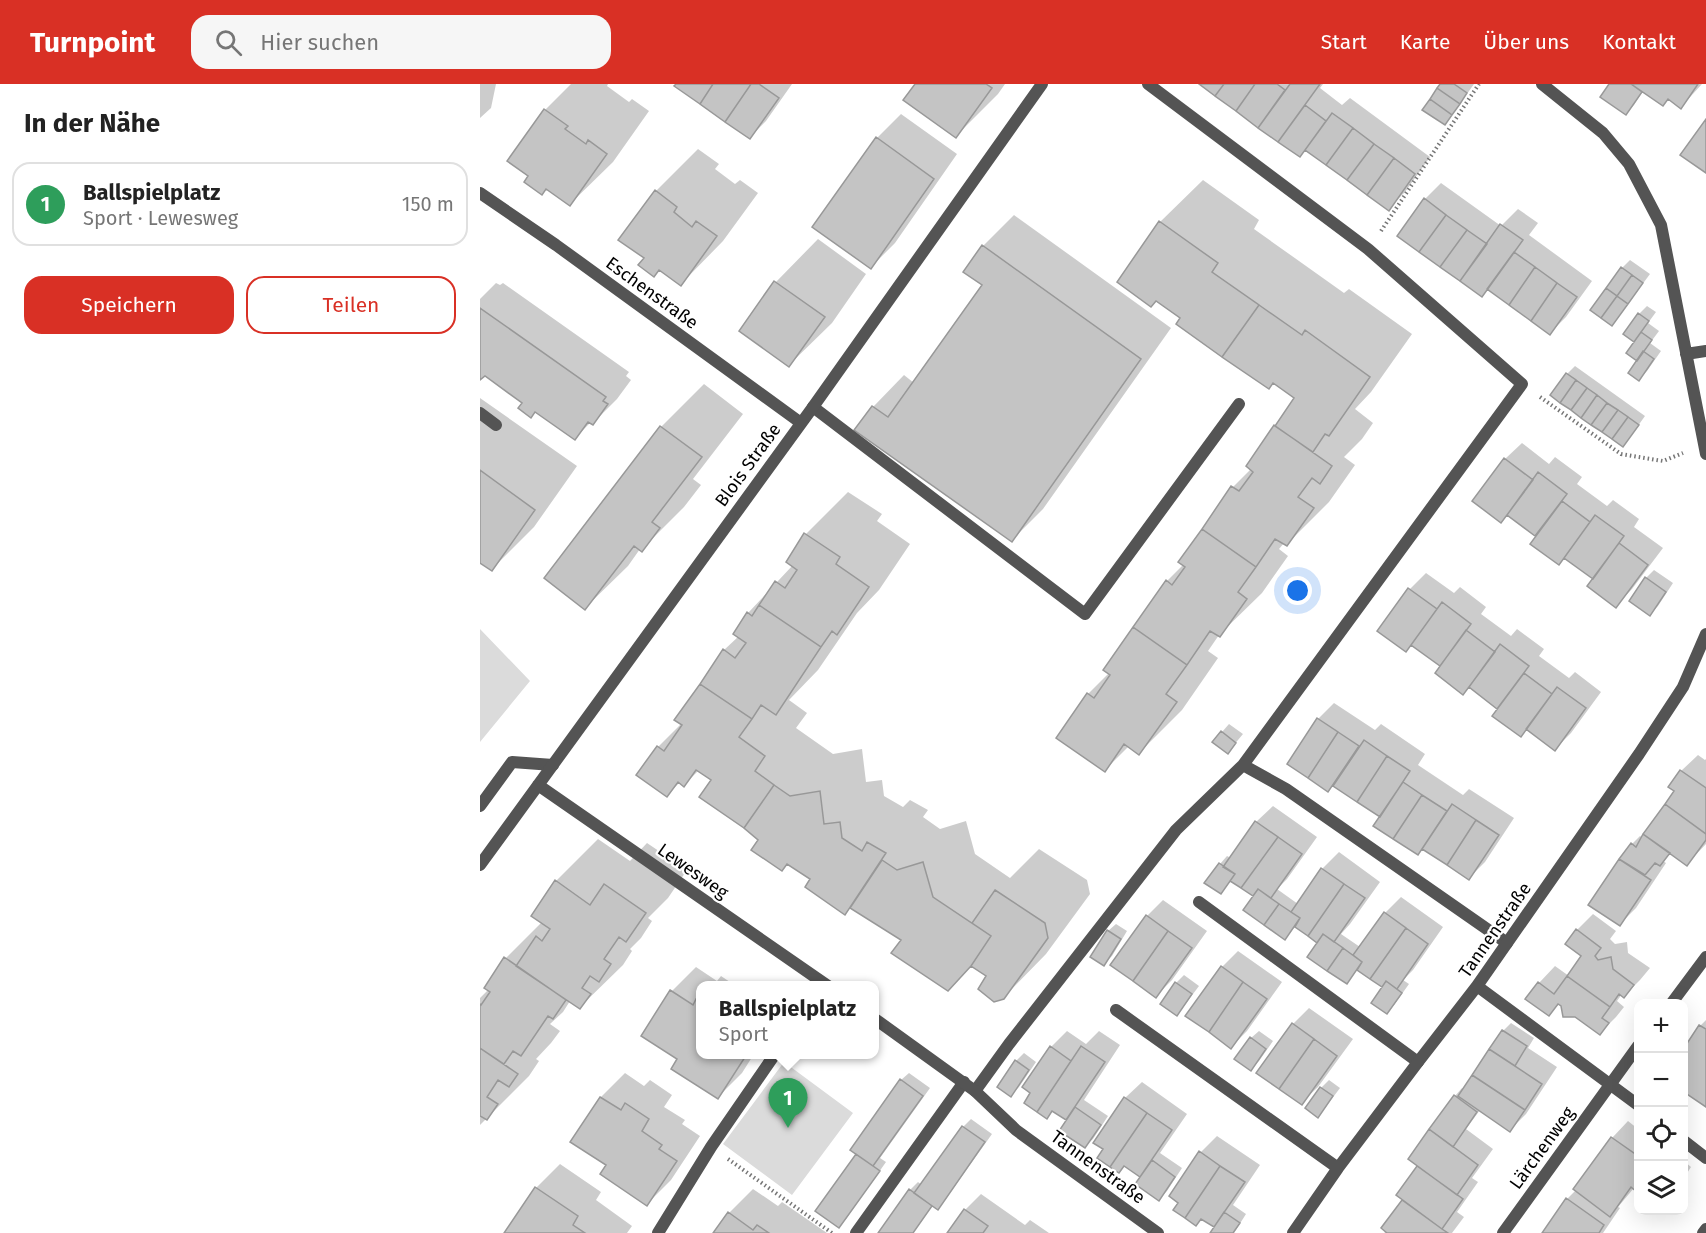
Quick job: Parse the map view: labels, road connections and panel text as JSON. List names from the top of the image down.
{
  "streets": {
    "street": [
      "Eschenstraße",
      "Blois Straße",
      "Lewesweg",
      "Tannenstraße",
      "Lärchenweg"
    ]
  },
  "crossings": [
    ["Eschenstraße", "Blois Straße"],
    ["Blois Straße", "Lewesweg"]
  ],
  "page": {
    "header": "Turnpoint",
    "search": "Hier suchen",
    "nav": [
      "Start",
      "Karte",
      "Über uns",
      "Kontakt"
    ],
    "heading": "In der Nähe",
    "list": [
      {
        "mark": "1",
        "name": "Ballspielplatz",
        "note": "Sport · Lewesweg",
        "value": "150 m"
      }
    ],
    "buttons": ["Speichern", "Teilen"],
    "popup": ["Ballspielplatz", "Sport"],
    "map_buttons": ["+", "−"],
    "pins": "1"
  }
}
